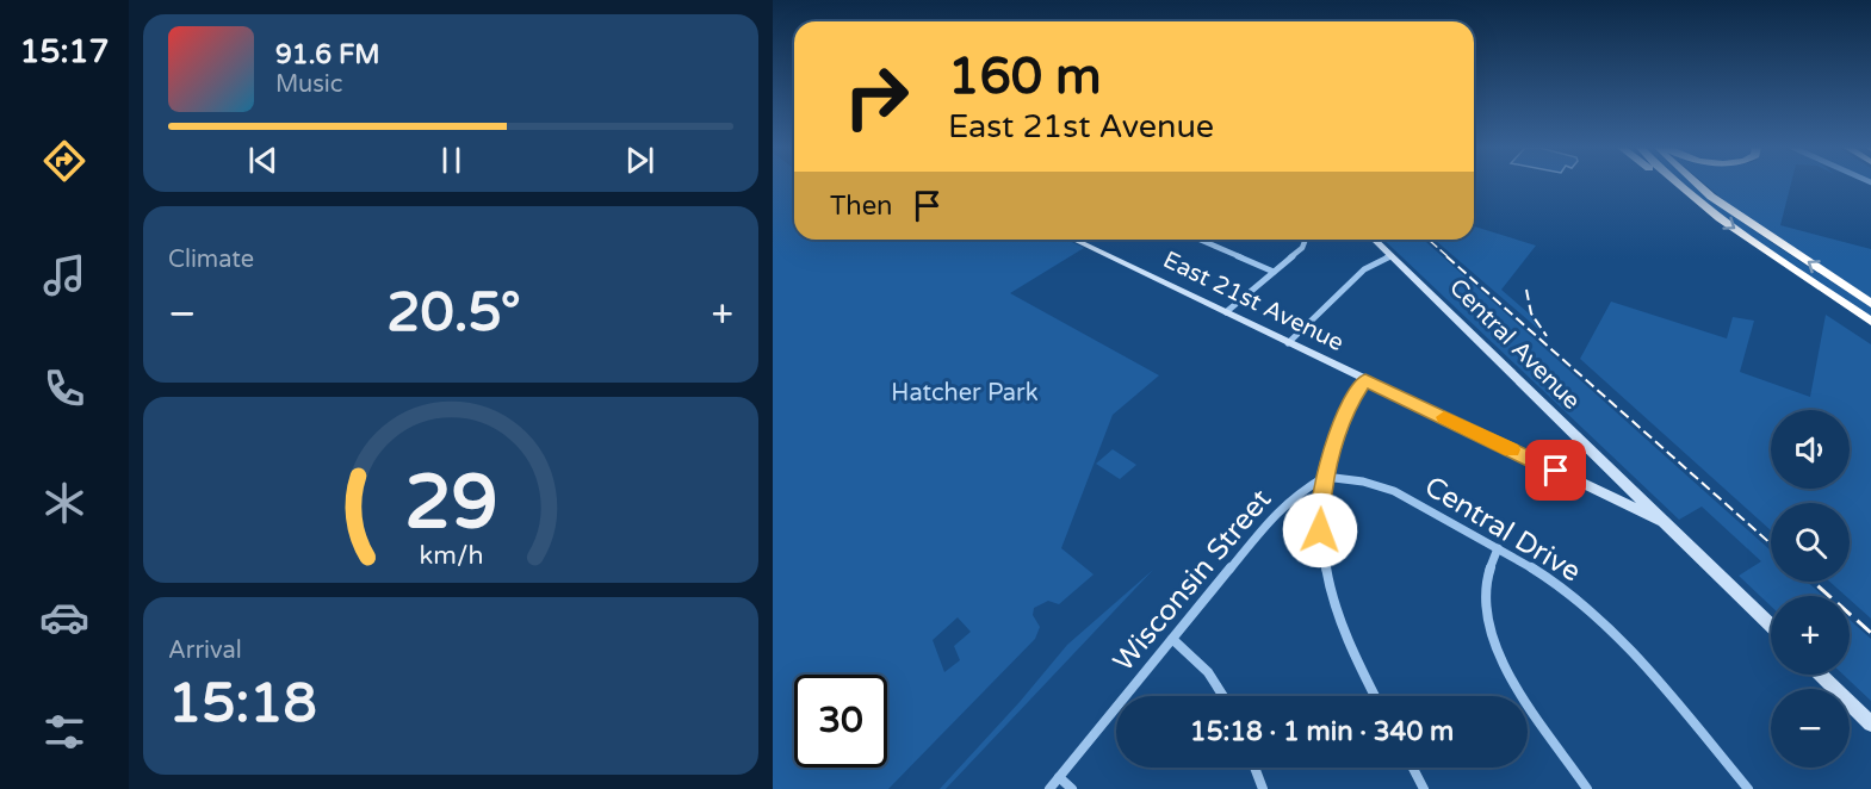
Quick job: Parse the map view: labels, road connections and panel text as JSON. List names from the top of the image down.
{
  "streets": {
    "street": [
      "East 21st Avenue",
      "Central Avenue",
      "Central Drive",
      "Wisconsin Street"
    ]
  },
  "crossings": [
    ["East 21st Avenue", "Central Avenue"],
    ["Central Drive", "Wisconsin Street"]
  ],
  "parks": ["Hatcher Park"],
  "page": {
    "tabs": "15:17",
    "turn": ["160 m", "East 21st Avenue"],
    "song": ["91.6 FM", "Music"],
    "then": "Then",
    "tile": [
      "Climate",
      ["Arrival", "15:18"]
    ],
    "heat": ["−", "20.5°", "+"],
    "map_buttons": ["+", "−"],
    "limit": "30",
    "trip": "15:18 · 1 min · 340 m",
    "gauge": ["29", "km/h"]
  }
}
